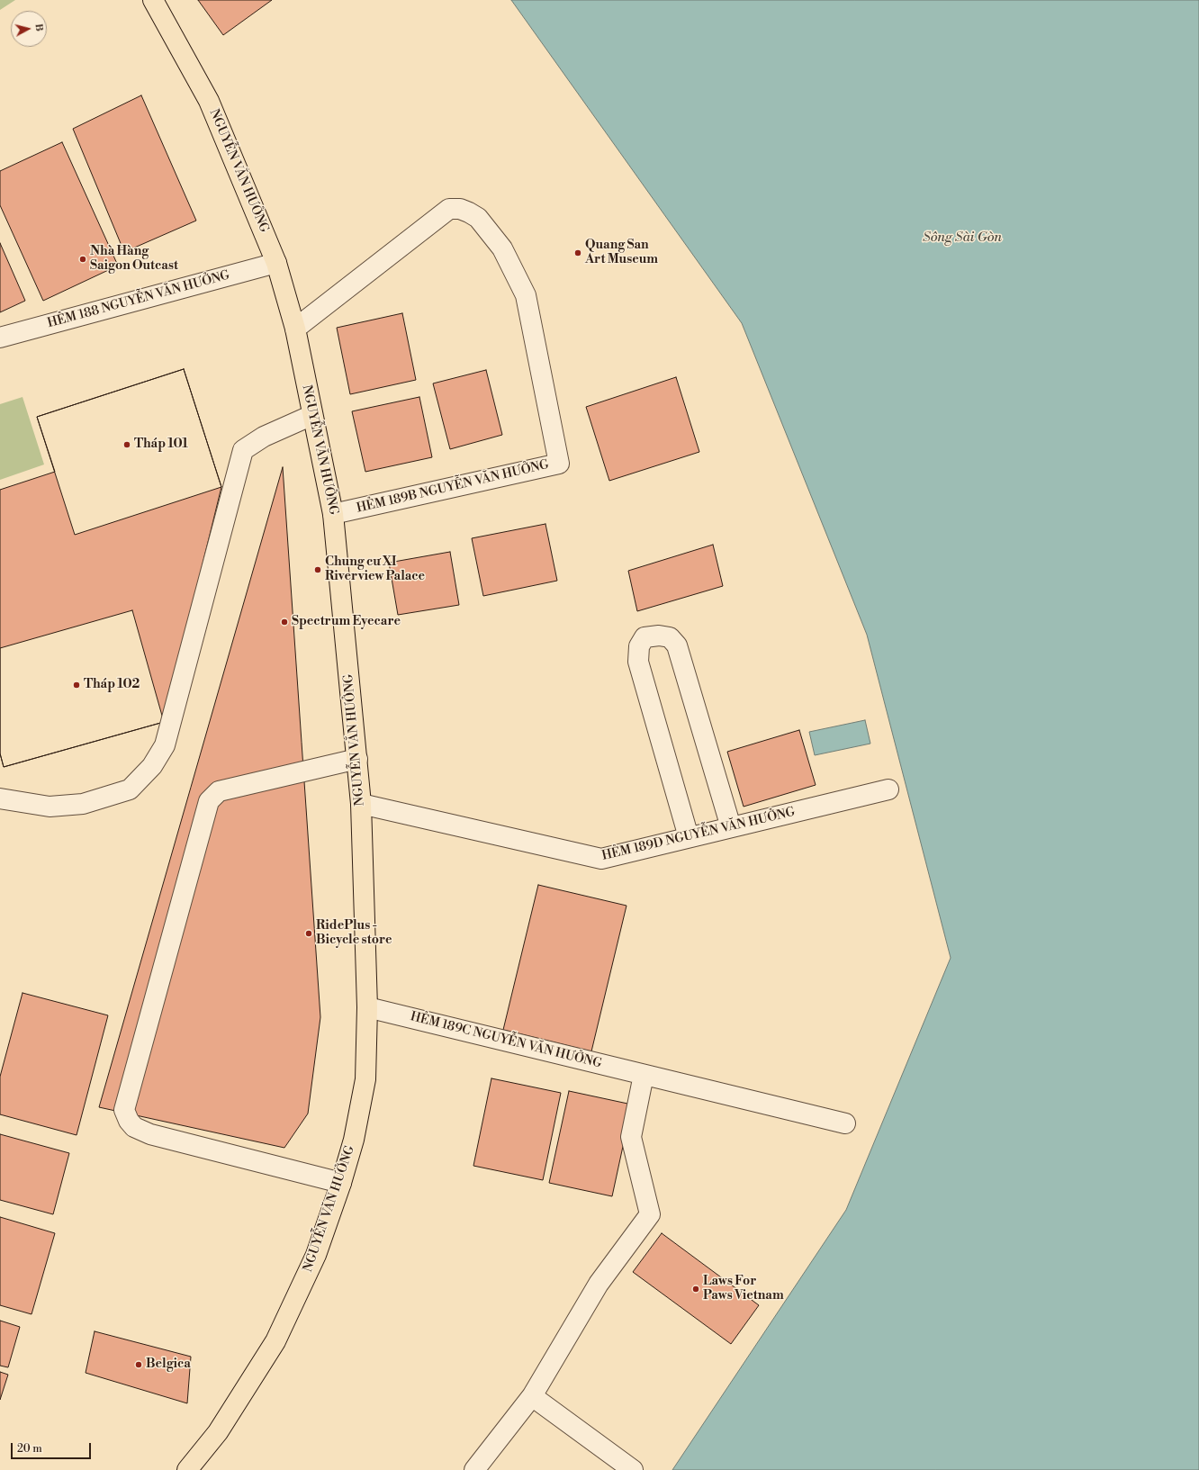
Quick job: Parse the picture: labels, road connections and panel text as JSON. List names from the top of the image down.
{
  "streets": {
    "main road": ["NGUYỄN VĂN HƯỞNG"],
    "street": [
      "HẺM 188 NGUYỄN VĂN HƯỞNG",
      "HẺM 189B NGUYỄN VĂN HƯỞNG",
      "HẺM 189D NGUYỄN VĂN HƯỞNG",
      "HẺM 189C NGUYỄN VĂN HƯỞNG"
    ]
  },
  "crossings": [
    ["NGUYỄN VĂN HƯỞNG", "HẺM 188 NGUYỄN VĂN HƯỞNG"],
    ["NGUYỄN VĂN HƯỞNG", "HẺM 189B NGUYỄN VĂN HƯỞNG"],
    ["NGUYỄN VĂN HƯỞNG", "HẺM 189D NGUYỄN VĂN HƯỞNG"],
    ["NGUYỄN VĂN HƯỞNG", "HẺM 189C NGUYỄN VĂN HƯỞNG"]
  ],
  "water": ["Sông Sài Gòn"],
  "places": [
    "Quang San Art Museum",
    "Nhà Hàng Saigon Outcast",
    "Tháp 101",
    "Chung cư XI Riverview Palace",
    "Spectrum Eyecare",
    "Tháp 102",
    "RidePlus - Bicycle store",
    "Laws For Paws Vietnam",
    "Belgica"
  ],
  "scale_bar": "20 m",
  "north": "right"
}
